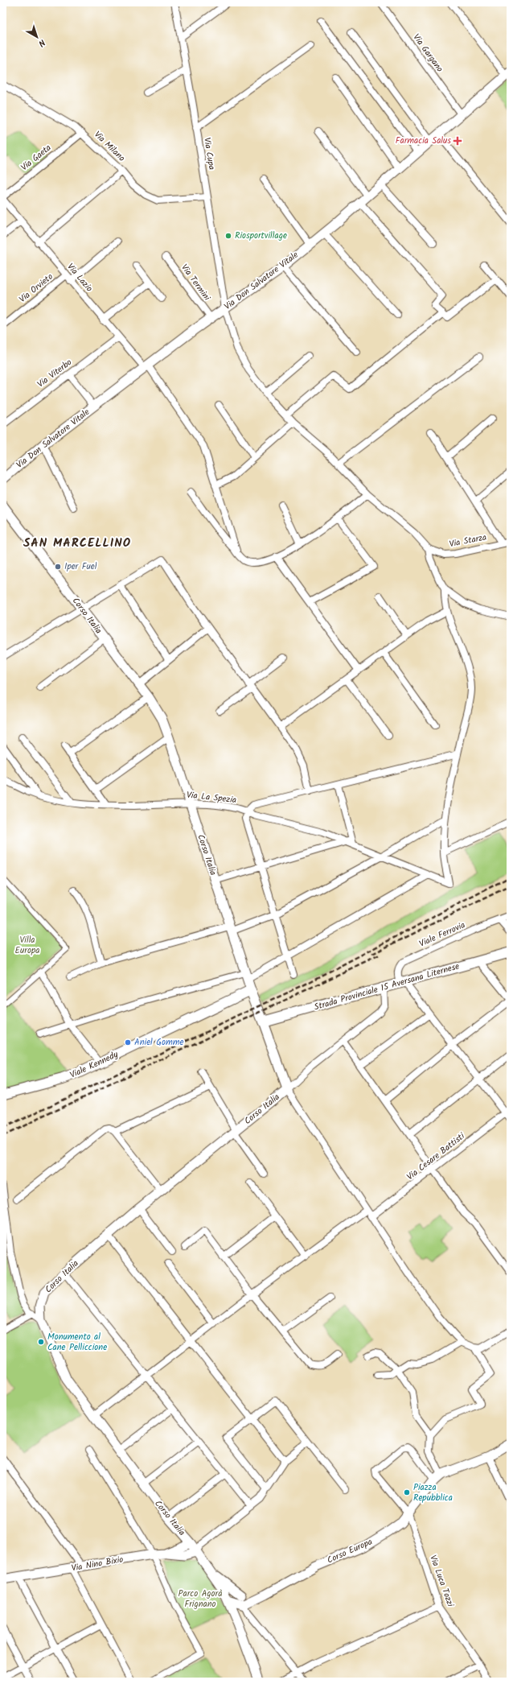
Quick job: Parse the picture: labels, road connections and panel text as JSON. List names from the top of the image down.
{
  "streets": {
    "main road": ["Corso Italia", "Strada Provinciale 15 Aversana Liternese", "Viale Kennedy"],
    "street": [
      "Via Gargano",
      "Via Milano",
      "Via Cupa",
      "Via Gaeta",
      "Via Lazio",
      "Via Don Salvatore Vitale",
      "Via Termini",
      "Via Orvieto",
      "Via Viterbo",
      "Via Starza",
      "Via La Spezia",
      "Viale Ferrovia",
      "Via Cesare Battisti",
      "Corso Europa",
      "Via Nino Bixio",
      "Via Luca Tozzi"
    ]
  },
  "crossings": [
    ["Via Gargano", "Via Don Salvatore Vitale"],
    ["Via Milano", "Via Cupa"],
    ["Via Milano", "Via Gaeta"],
    ["Via Cupa", "Via Don Salvatore Vitale"],
    ["Via Cupa", "Via Starza"],
    ["Via Gaeta", "Via Lazio"],
    ["Via Lazio", "Via Don Salvatore Vitale"],
    ["Via Lazio", "Via Orvieto"],
    ["Via Lazio", "Via Viterbo"],
    ["Via Don Salvatore Vitale", "Via Termini"],
    ["Corso Italia", "Via La Spezia"],
    ["Corso Italia", "Strada Provinciale 15 Aversana Liternese"],
    ["Corso Italia", "Viale Kennedy"],
    ["Corso Italia", "Via Nino Bixio"],
    ["Viale Ferrovia", "Strada Provinciale 15 Aversana Liternese"],
    ["Corso Europa", "Via Luca Tozzi"]
  ],
  "districts": ["SAN MARCELLINO"],
  "parks": ["Villa Europa", "Parco Agorà Frignano"],
  "places": {
    "health": ["Farmacia Salus"],
    "other": [
      "Riosportvillage",
      "Iper Fuel",
      "Aniel Gomme",
      "Monumento al Cane Pelliccione",
      "Piazza Repubblica"
    ]
  },
  "north": "bottom right"
}
